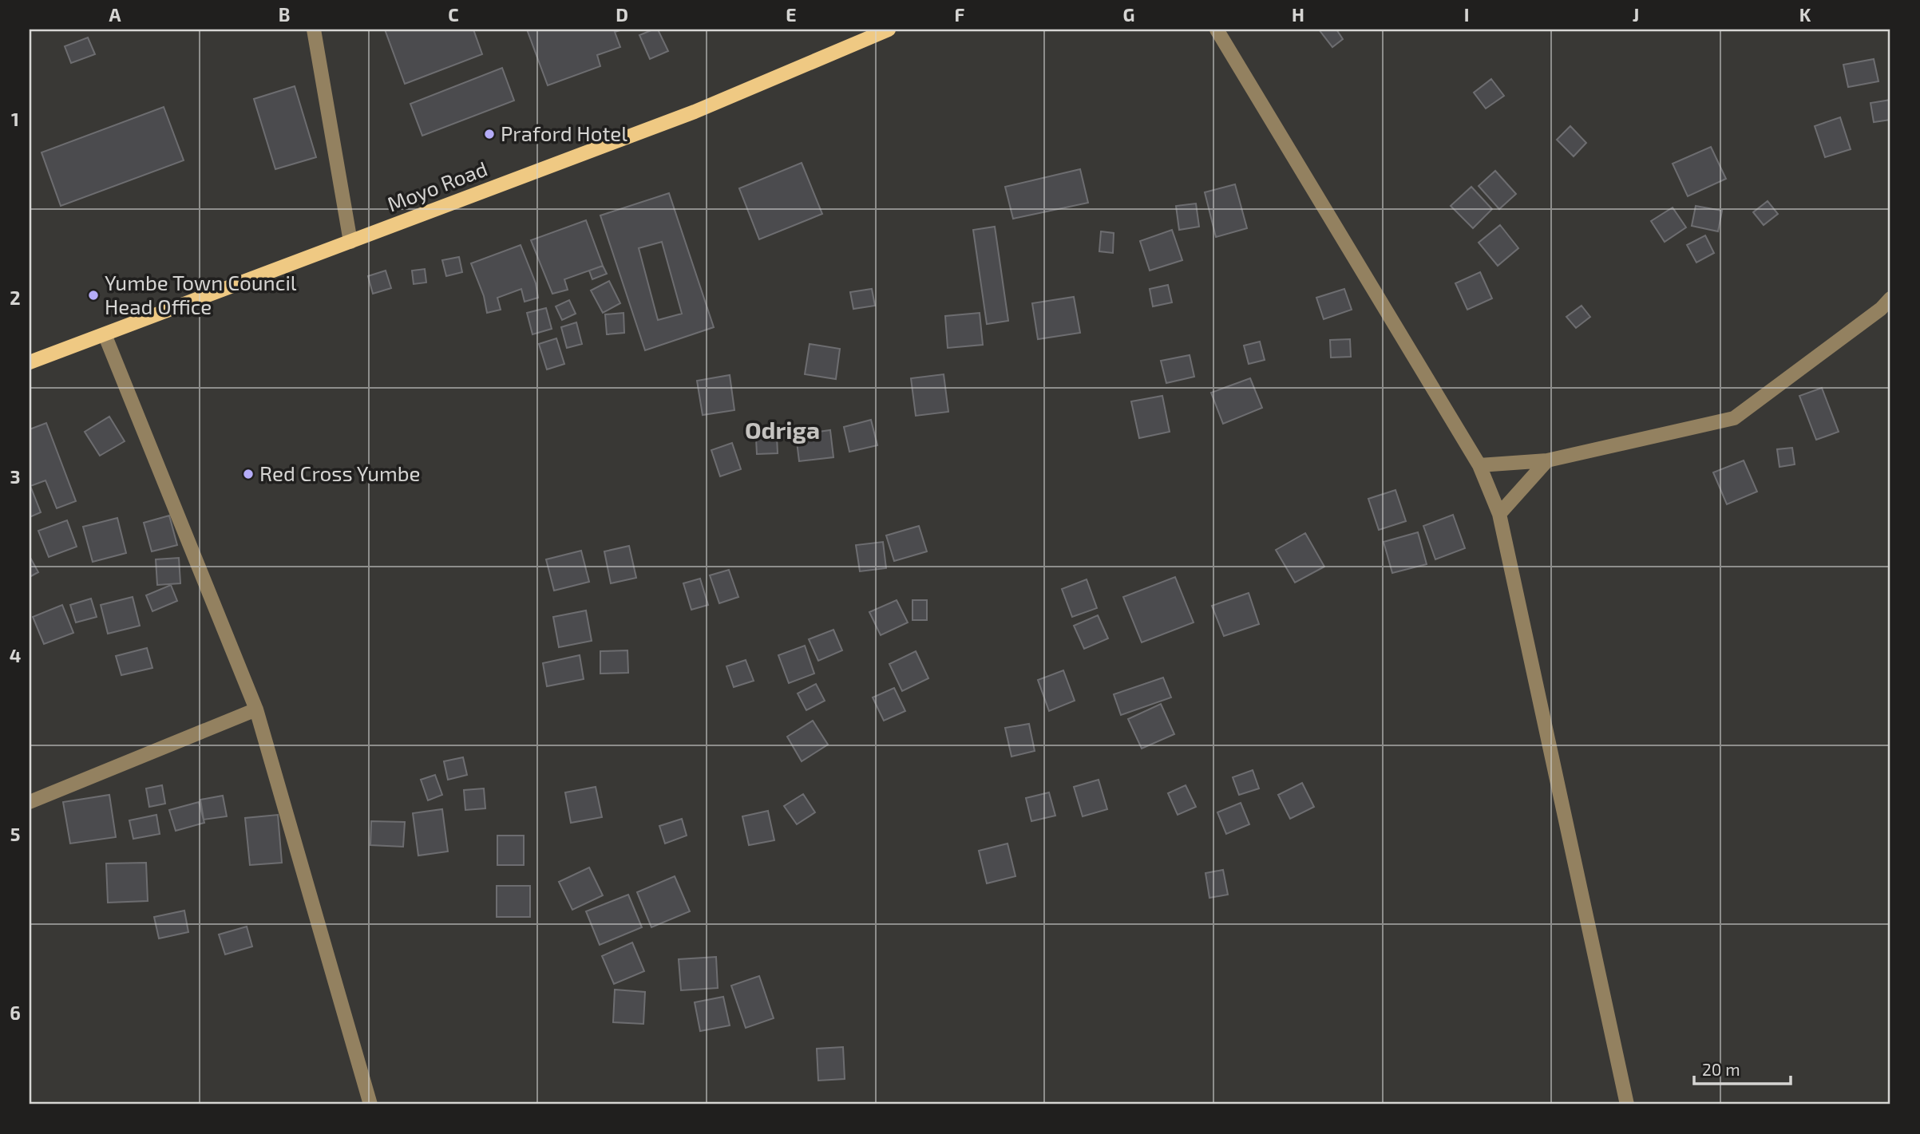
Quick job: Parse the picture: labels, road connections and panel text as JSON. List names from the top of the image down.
{
  "streets": {
    "main road": ["Moyo Road"]
  },
  "districts": ["Odriga"],
  "places": ["Praford Hotel", "Yumbe Town Council Head Office", "Red Cross Yumbe"],
  "scale_bar": "20 m",
  "grid": {
    "columns": [
      "A",
      "B",
      "C",
      "D",
      "E",
      "F",
      "G",
      "H",
      "I",
      "J",
      "K"
    ],
    "rows": [
      "1",
      "2",
      "3",
      "4",
      "5",
      "6"
    ]
  }
}
